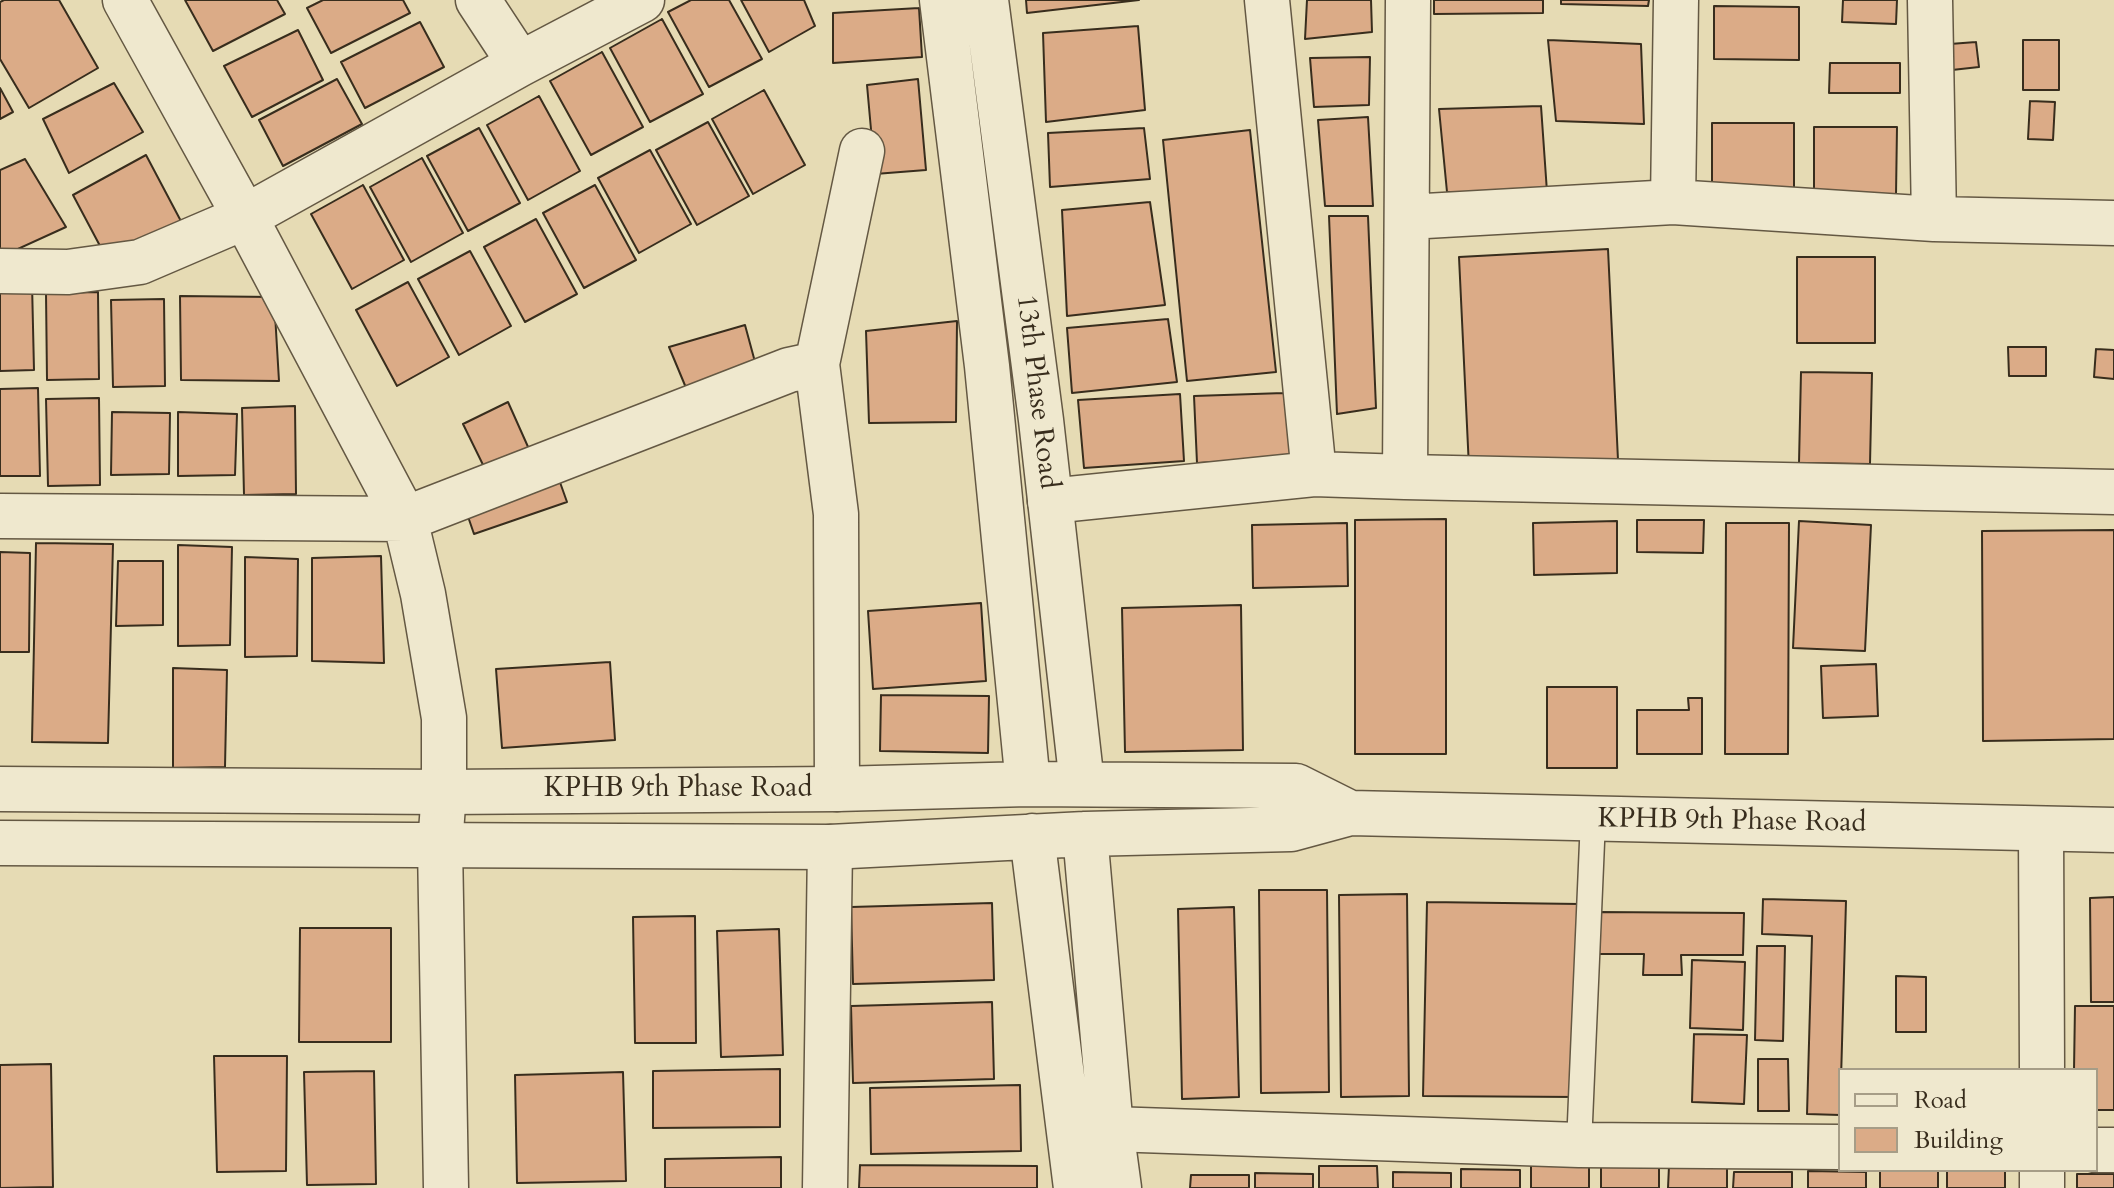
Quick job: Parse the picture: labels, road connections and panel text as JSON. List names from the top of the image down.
{
  "streets": {
    "street": ["13th Phase Road", "KPHB 9th Phase Road"]
  },
  "crossings": [
    ["13th Phase Road", "KPHB 9th Phase Road"]
  ],
  "legend": ["Road", "Building"]
}
